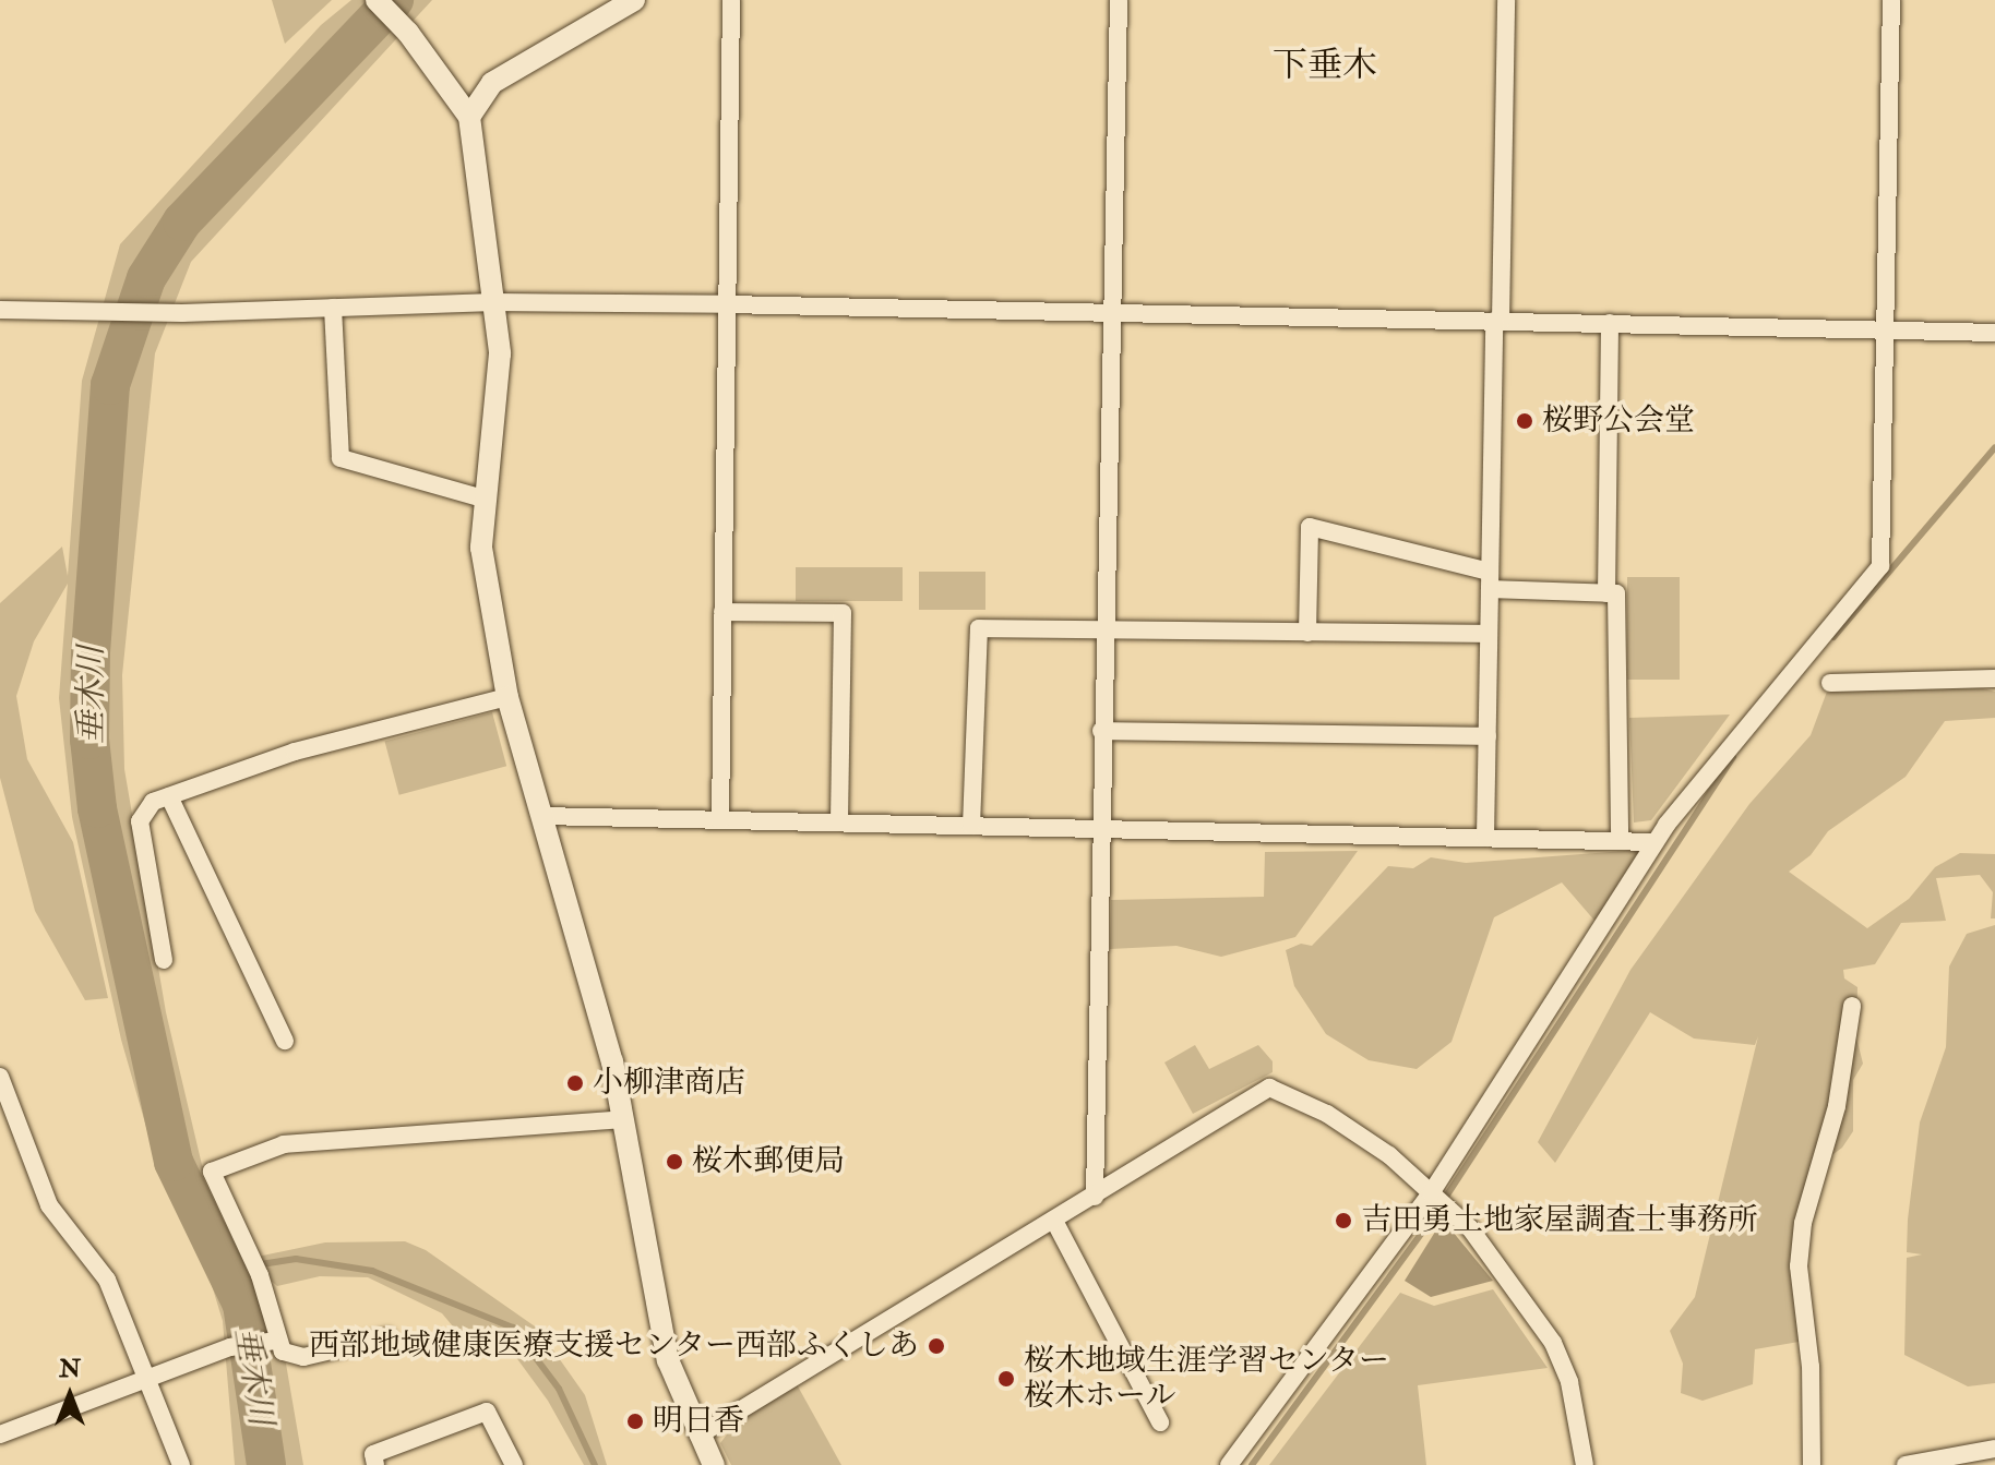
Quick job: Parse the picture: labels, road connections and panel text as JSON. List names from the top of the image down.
{
  "districts": ["下垂木"],
  "water": ["垂木川"],
  "places": [
    "桜野公会堂",
    "小柳津商店",
    "桜木郵便局",
    "吉田勇土地家屋調査士事務所",
    "西部地域健康医療支援センター西部ふくしあ",
    "桜木地域生涯学習センター 桜木ホール",
    "明日香"
  ],
  "north": "top"
}
